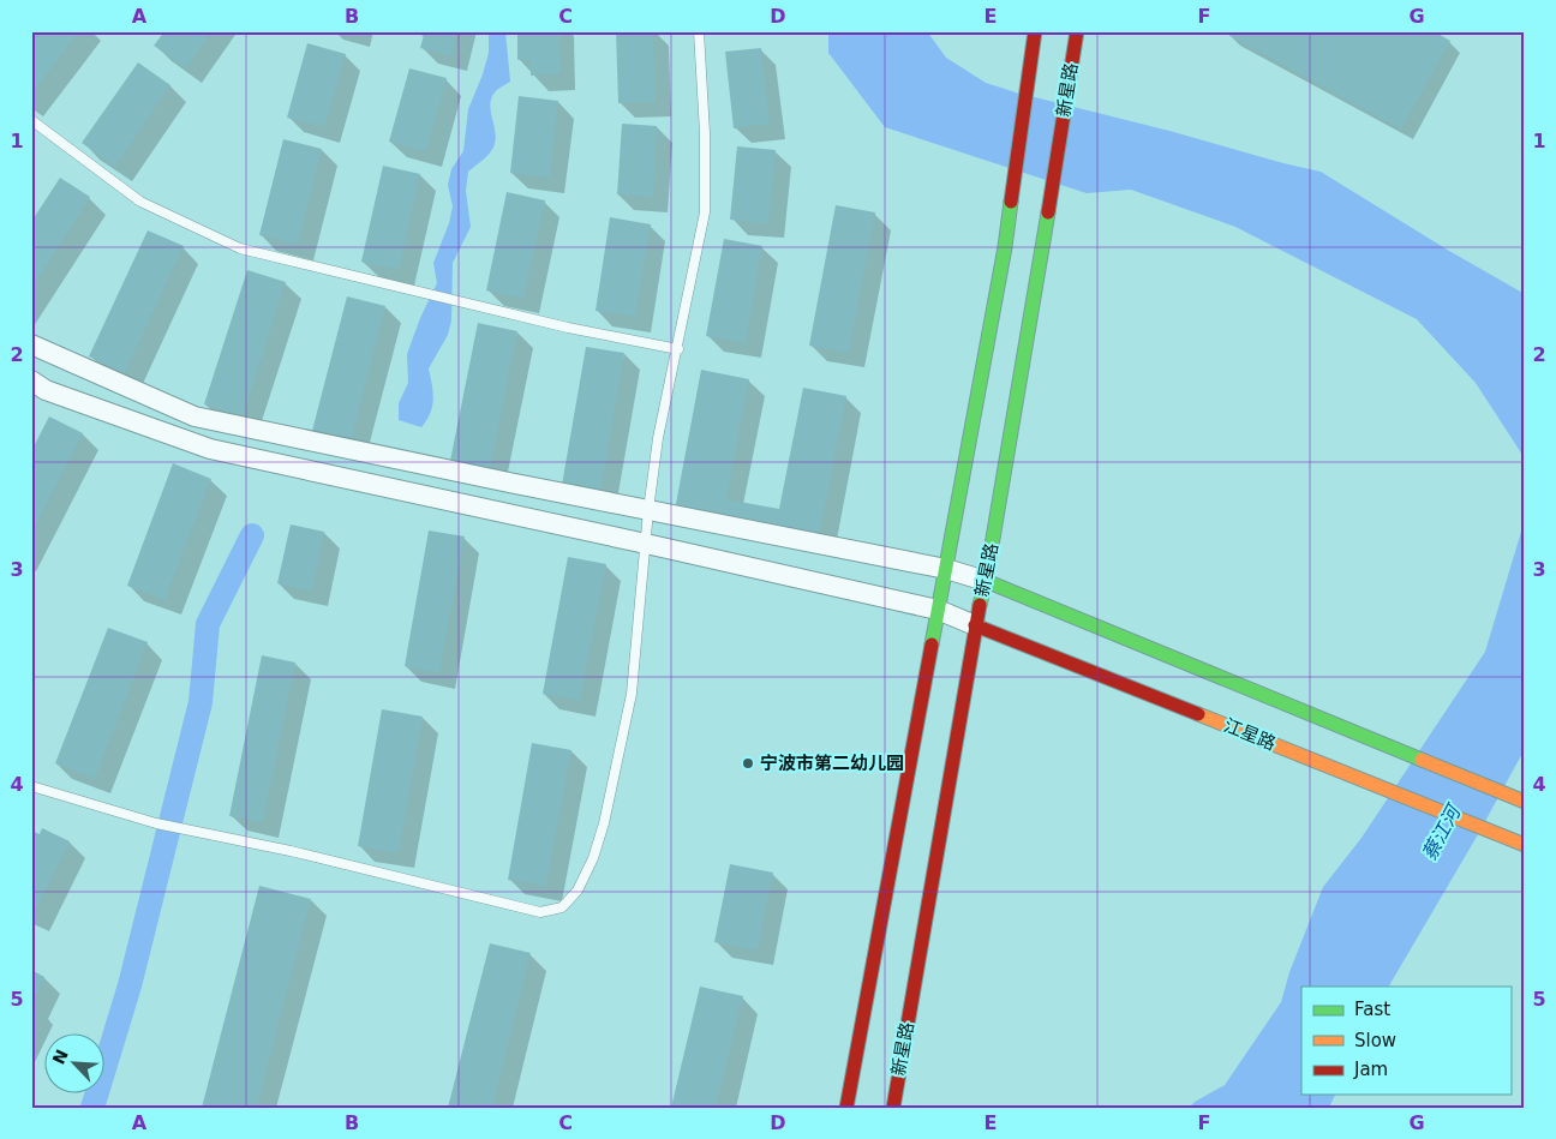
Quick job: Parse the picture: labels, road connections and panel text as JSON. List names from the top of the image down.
{
  "streets": {
    "main road": ["新星路", "江星路"]
  },
  "crossings": [
    ["新星路", "江星路"]
  ],
  "water": ["蔡江河"],
  "places": ["宁波市第二幼儿园"],
  "legend": ["Fast", "Slow", "Jam"],
  "north": "top left",
  "grid": {
    "columns": [
      "A",
      "B",
      "C",
      "D",
      "E",
      "F",
      "G"
    ],
    "rows": [
      "1",
      "2",
      "3",
      "4",
      "5"
    ]
  }
}
